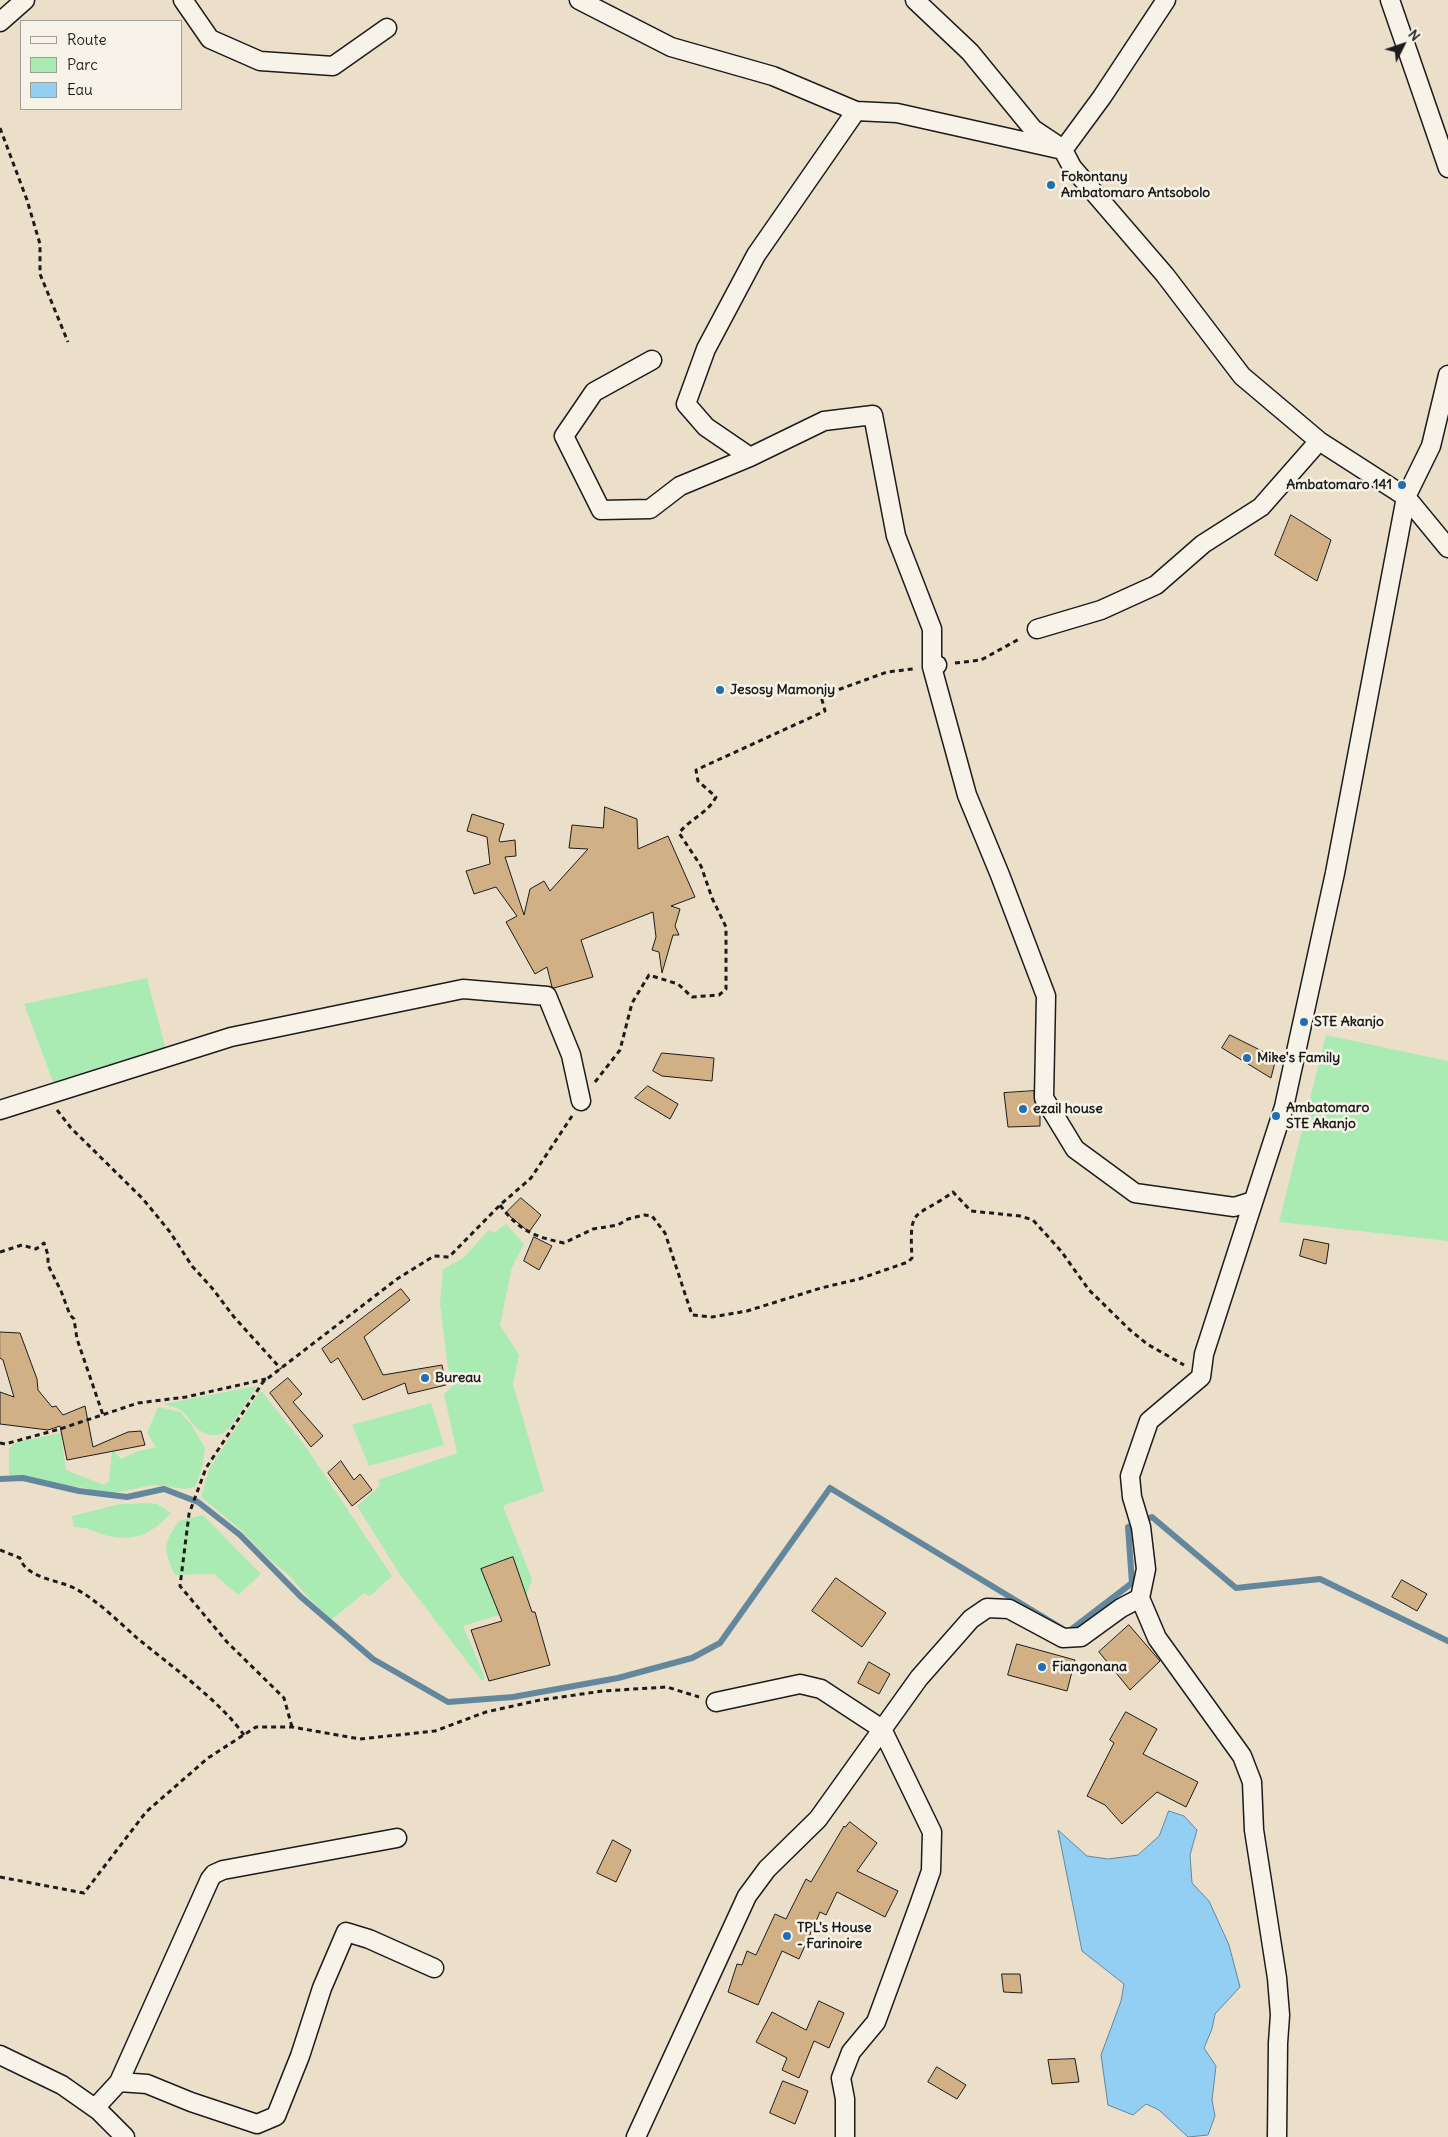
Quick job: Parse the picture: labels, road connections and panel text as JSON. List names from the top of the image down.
{
  "places": [
    "Fokontany Ambatomaro Antsobolo",
    "Ambatomaro 141",
    "Jesosy Mamonjy",
    "STE Akanjo",
    "Mike's Family",
    "ezail house",
    "Ambatomaro STE Akanjo",
    "Bureau",
    "Fiangonana",
    "TPL's House - Farinoire"
  ],
  "legend": ["Route", "Parc", "Eau"],
  "north": "top right"
}
